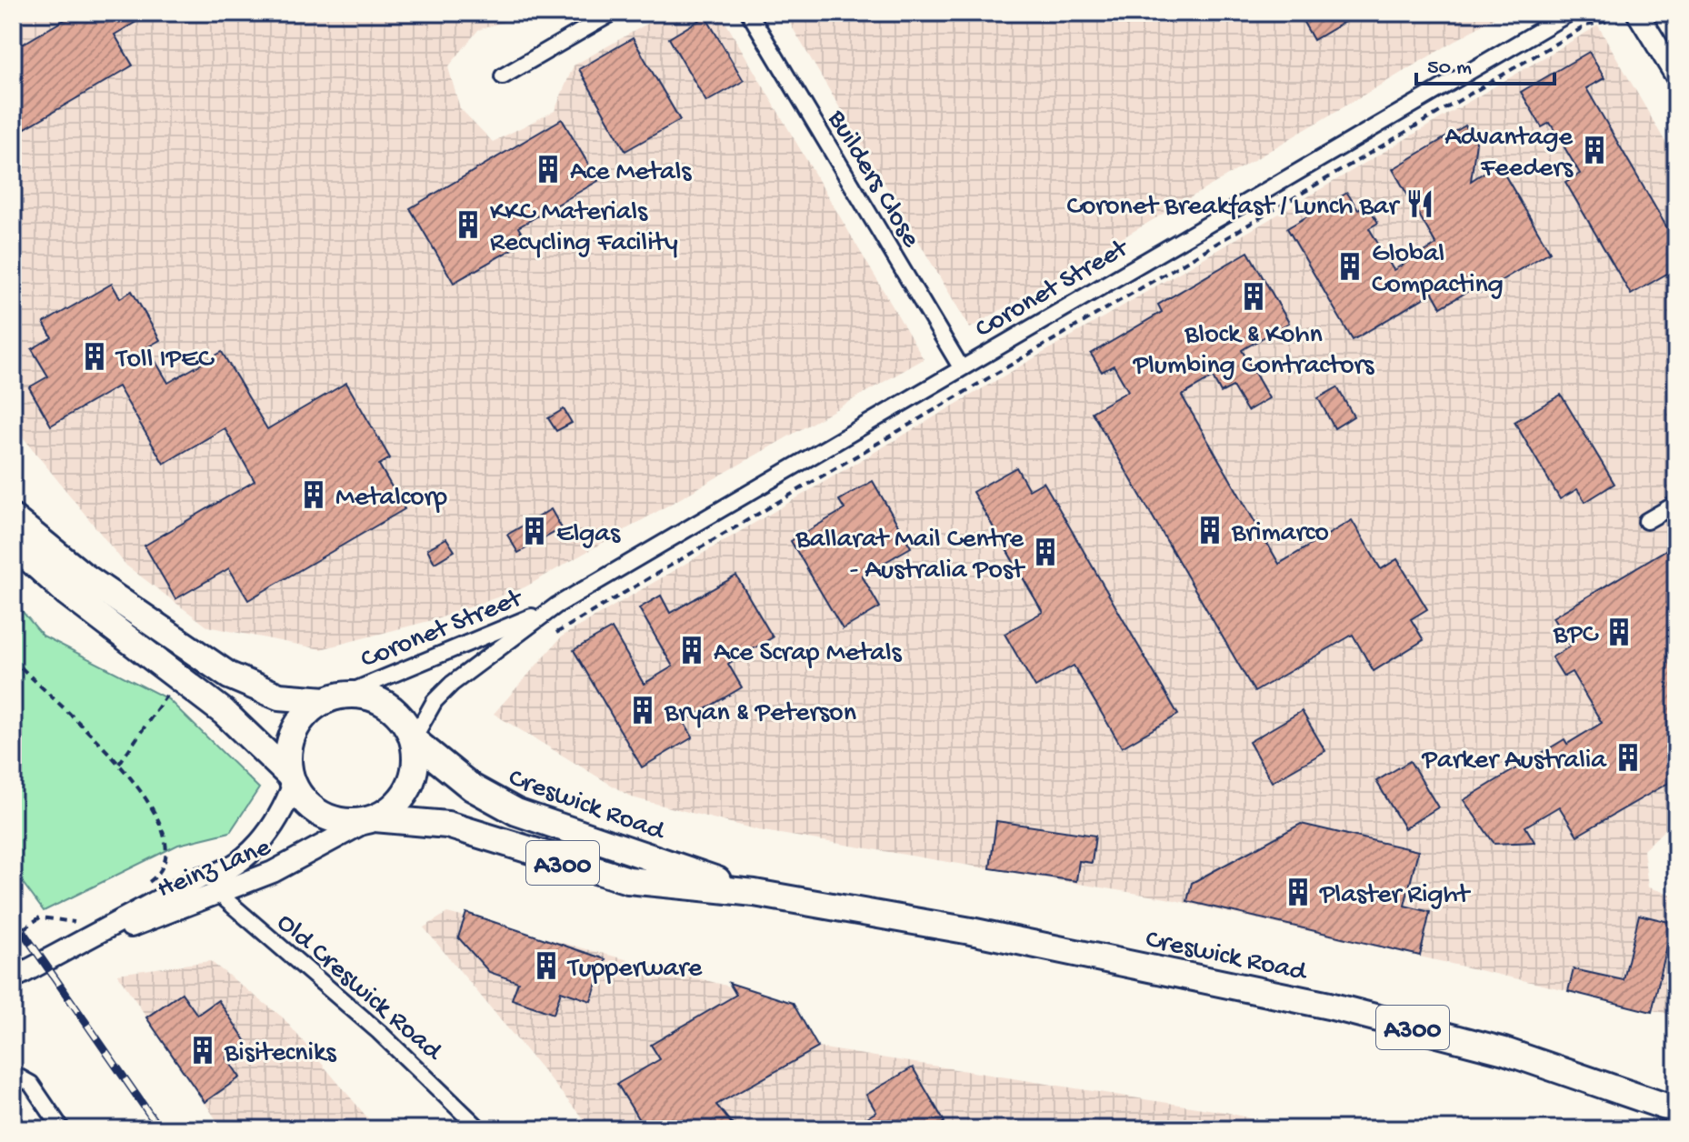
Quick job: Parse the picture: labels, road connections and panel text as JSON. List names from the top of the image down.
{
  "streets": {
    "highway": ["Creswick Road", "A300"],
    "street": [
      "Builders Close",
      "Coronet Street",
      "Heinz Lane",
      "Old Creswick Road"
    ]
  },
  "crossings": [
    ["Builders Close", "Coronet Street"],
    ["Coronet Street", "Creswick Road"],
    ["Coronet Street", "A300"],
    ["Coronet Street", "Heinz Lane"],
    ["Creswick Road", "A300"],
    ["Creswick Road", "Heinz Lane"],
    ["A300", "Heinz Lane"],
    ["Heinz Lane", "Old Creswick Road"]
  ],
  "places": {
    "building": [
      "Advantage Feeders",
      "Ace Metals",
      "KKC Materials Recycling Facility",
      "Global Compacting",
      "Block & Kohn Plumbing Contractors",
      "Toll IPEC",
      "Metalcorp",
      "Brimarco",
      "Elgas",
      "Ballarat Mail Centre - Australia Post",
      "BPC",
      "Ace Scrap Metals",
      "Bryan & Peterson",
      "Parker Australia",
      "Plaster Right",
      "Tupperware",
      "Bisitecniks"
    ],
    "restaurant": ["Coronet Breakfast / Lunch Bar"]
  },
  "scale_bar": "50 m"
}
